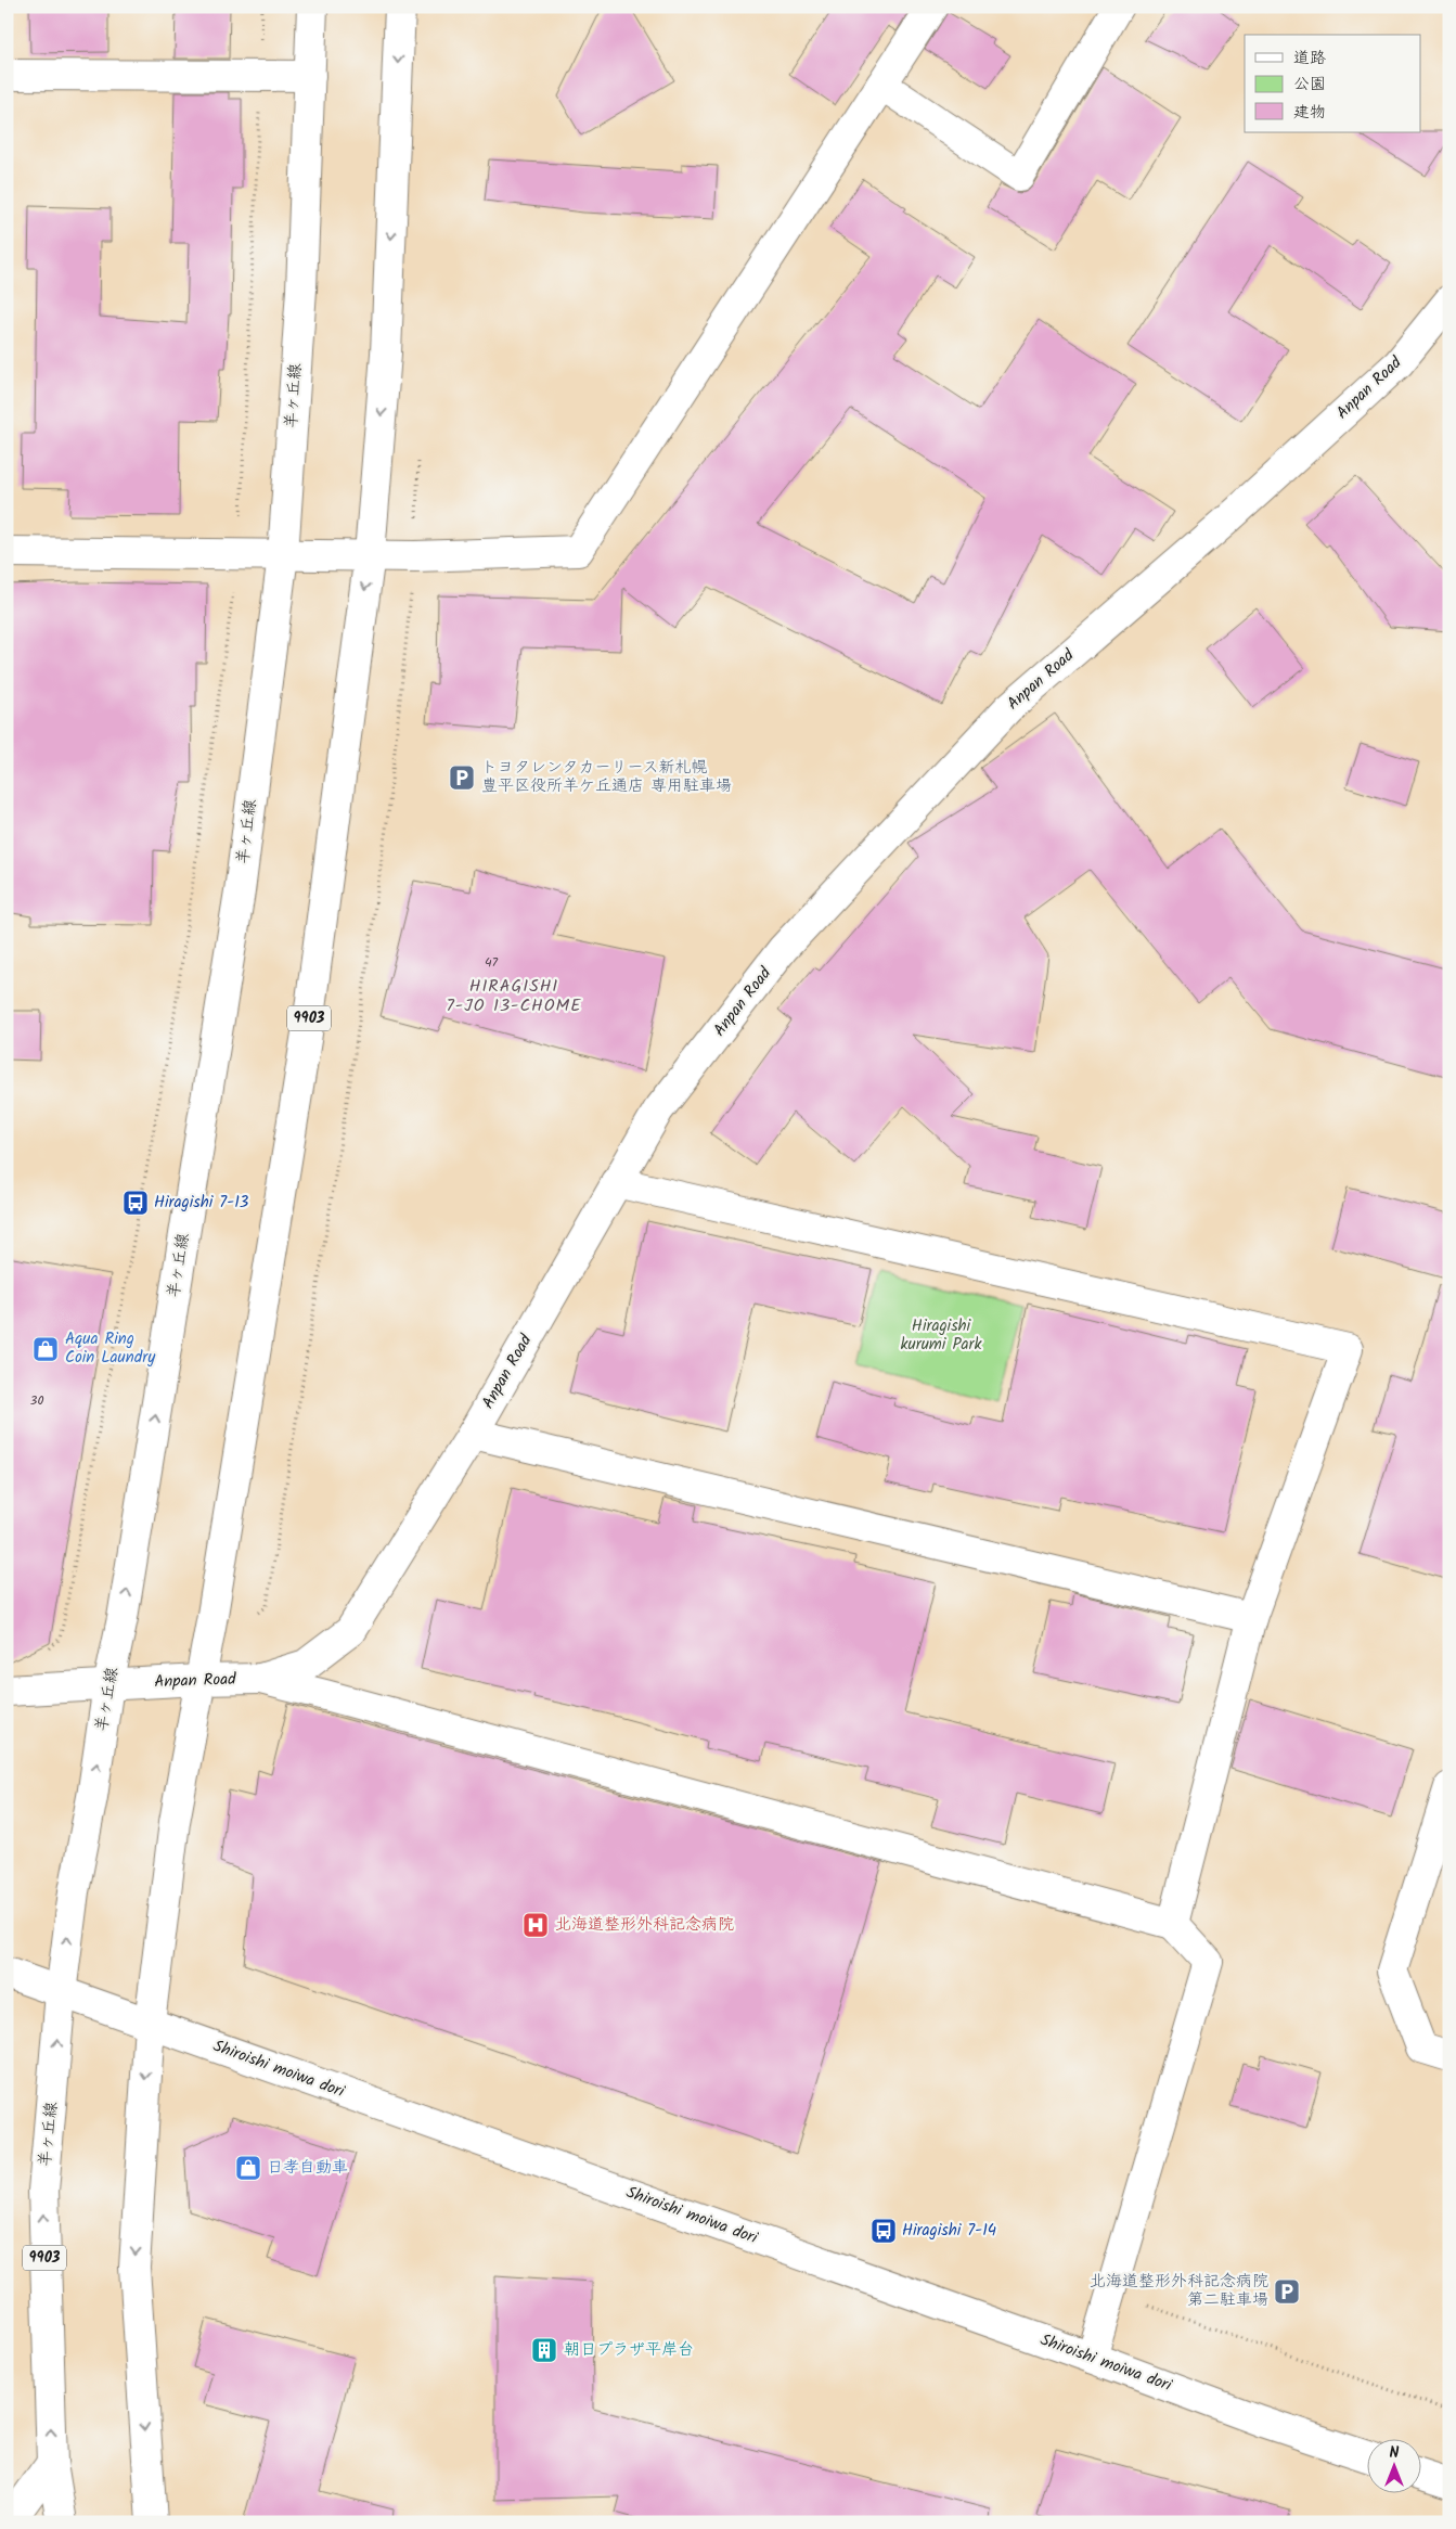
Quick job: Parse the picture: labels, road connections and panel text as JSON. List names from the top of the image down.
{
  "streets": {
    "street": [
      "Anpan Road",
      "羊ヶ丘線",
      "9903",
      "Shiroishi moiwa dori"
    ]
  },
  "crossings": [
    ["Anpan Road", "羊ヶ丘線"],
    ["Anpan Road", "9903"],
    ["羊ヶ丘線", "Shiroishi moiwa dori"],
    ["9903", "Shiroishi moiwa dori"]
  ],
  "districts": ["HIRAGISHI 7-JO 13-CHOME"],
  "parks": ["Hiragishi kurumi Park"],
  "places": {
    "parking": ["トヨタレンタカーリース新札幌 豊平区役所羊ケ丘通店 専用駐車場", "北海道整形外科記念病院 第二駐車場"],
    "bus stop": ["Hiragishi 7-13", "Hiragishi 7-14"],
    "shop": ["Aqua Ring Coin Laundry", "日孝自動車"],
    "hospital": ["北海道整形外科記念病院"],
    "building": ["朝日プラザ平岸台"]
  },
  "house_numbers": ["47", "30"],
  "legend": ["道路", "公園", "建物"],
  "north": "top"
}
